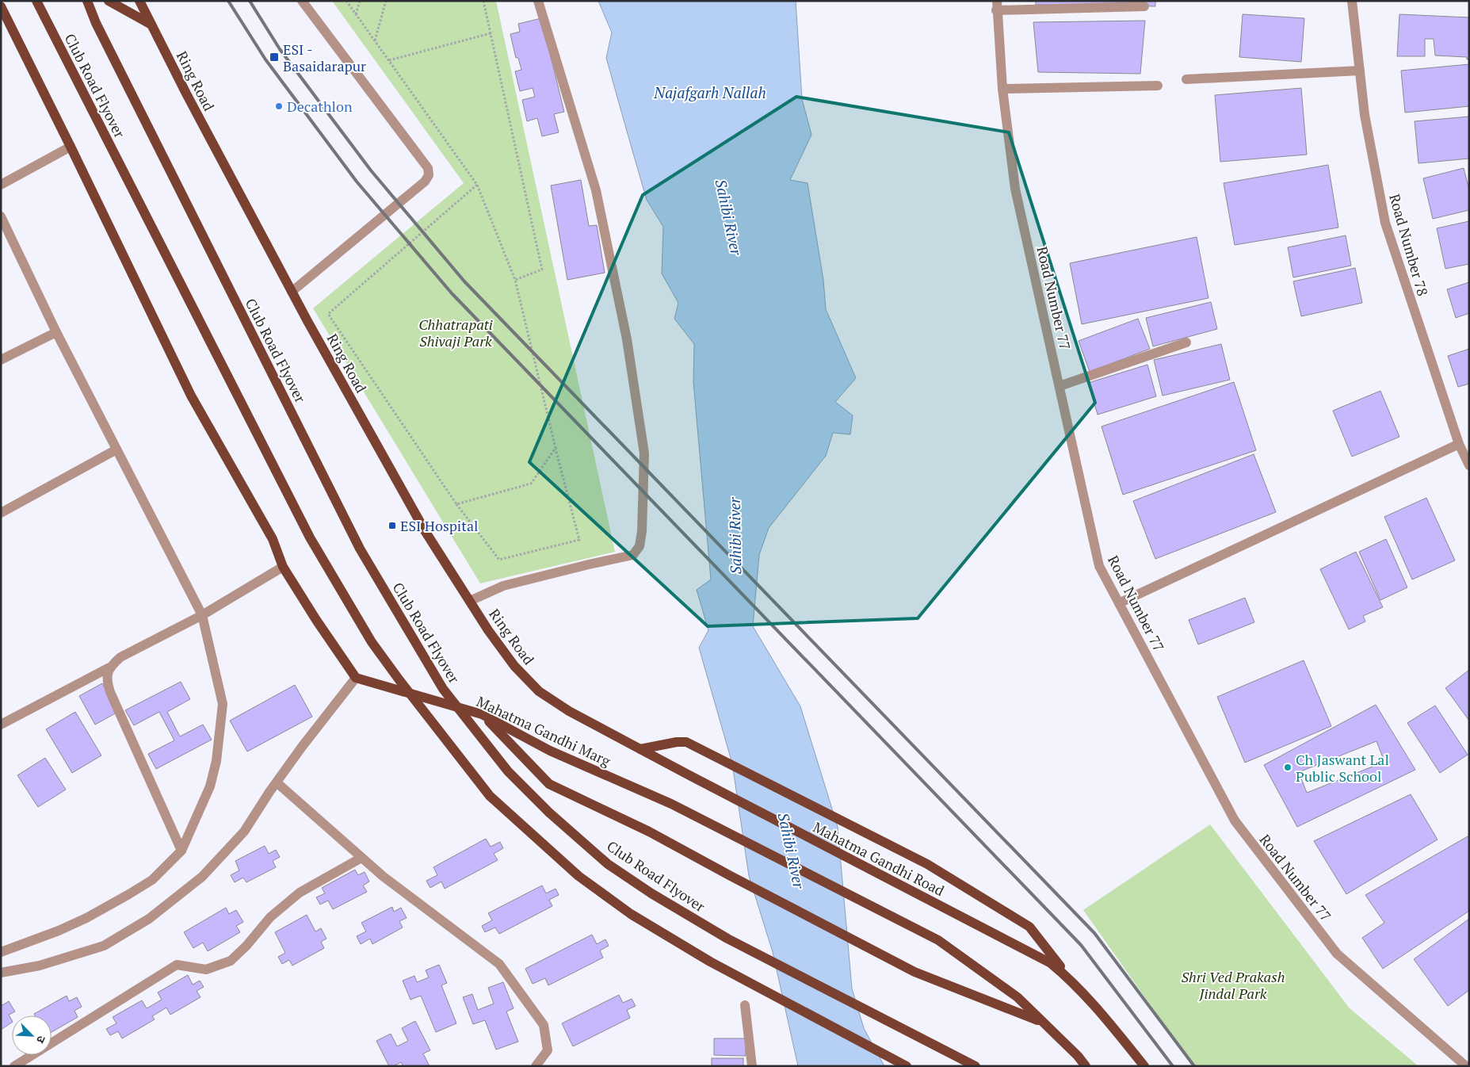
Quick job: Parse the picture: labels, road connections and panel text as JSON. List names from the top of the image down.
{
  "streets": {
    "main road": [
      "Ring Road",
      "Club Road Flyover",
      "Mahatma Gandhi Marg",
      "Mahatma Gandhi Road"
    ],
    "street": ["Road Number 78", "Road Number 77"]
  },
  "crossings": [
    ["Ring Road", "Mahatma Gandhi Marg"],
    ["Mahatma Gandhi Marg", "Mahatma Gandhi Road"]
  ],
  "water": ["Najafgarh Nallah", "Sahibi River"],
  "parks": ["Chhatrapati Shivaji Park", "Shri Ved Prakash Jindal Park"],
  "places": {
    "transit": ["ESI - Basaidarapur", "ESI Hospital"],
    "other": ["Decathlon", "Ch Jaswant Lal Public School"]
  },
  "north": "bottom right"
}
